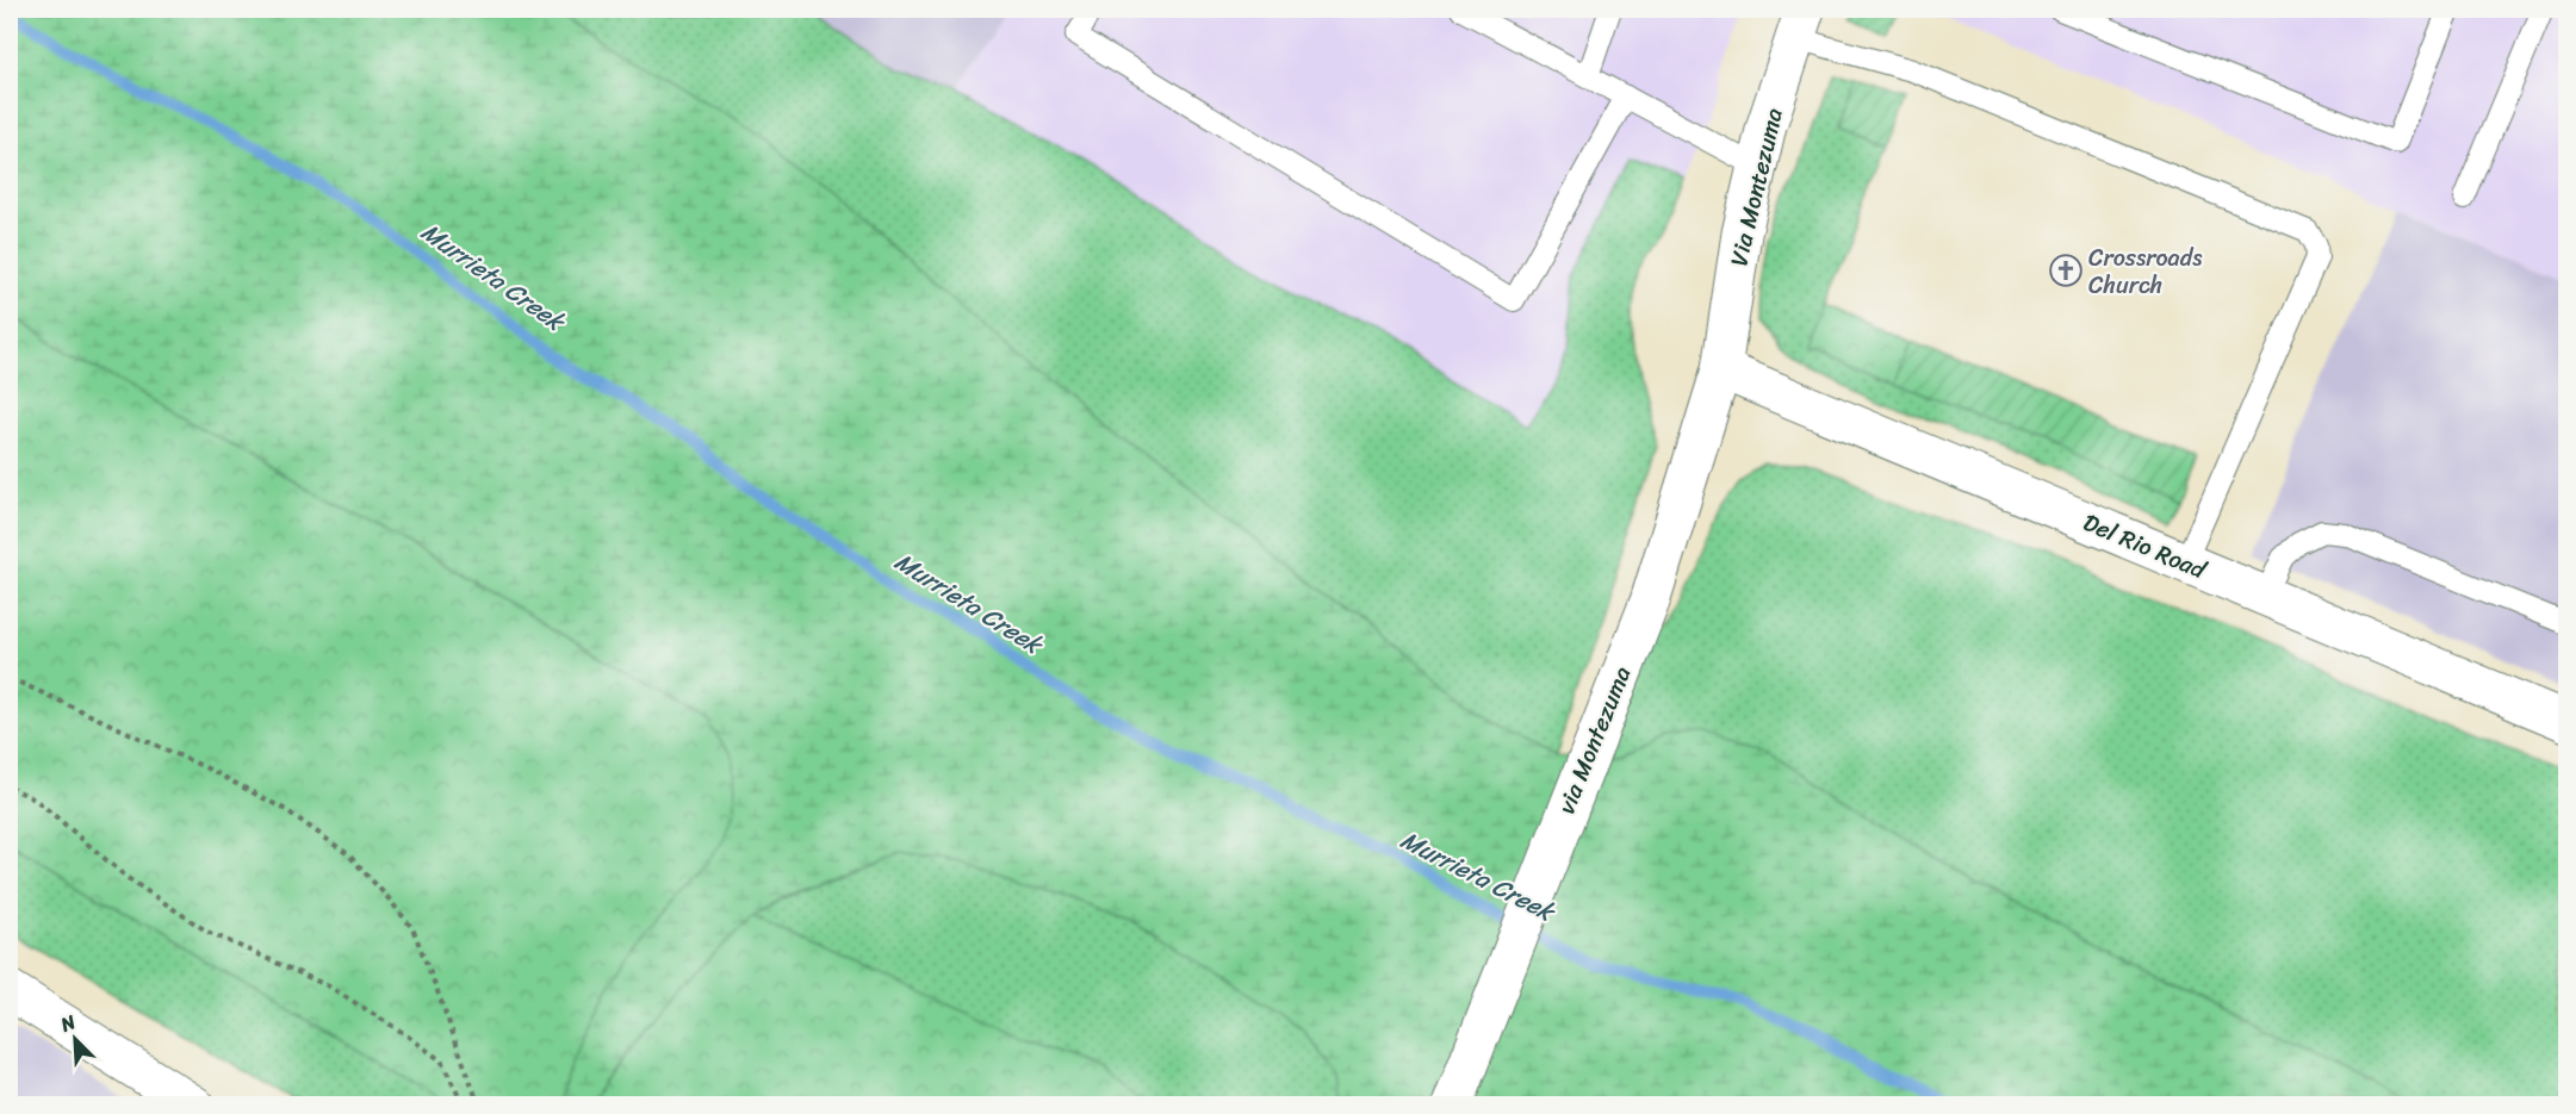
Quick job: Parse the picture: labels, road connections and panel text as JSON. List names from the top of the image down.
{
  "streets": {
    "street": ["Via Montezuma", "Del Rio Road", "via Montezuma"]
  },
  "crossings": [
    ["Via Montezuma", "Del Rio Road"],
    ["Via Montezuma", "via Montezuma"],
    ["Del Rio Road", "via Montezuma"]
  ],
  "water": ["Murrieta Creek"],
  "places": {
    "church": ["Crossroads Church"]
  },
  "north": "top left"
}
